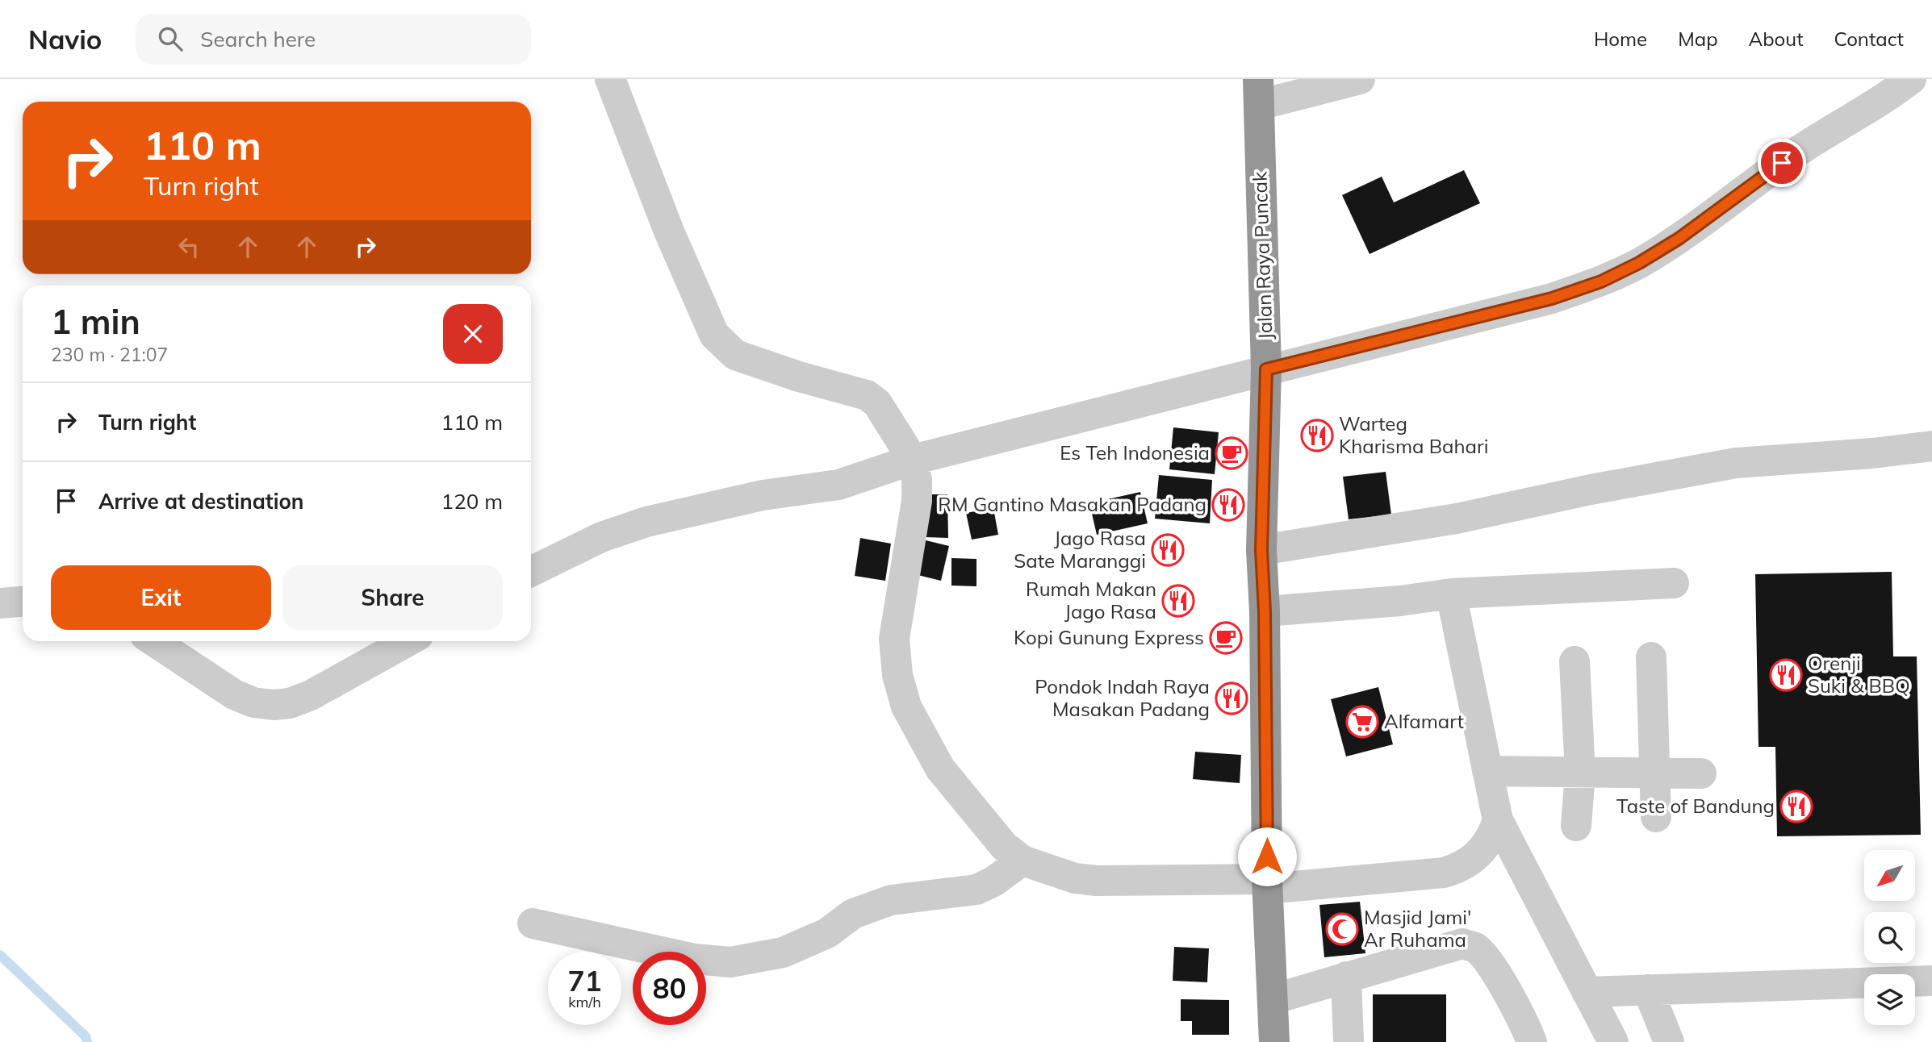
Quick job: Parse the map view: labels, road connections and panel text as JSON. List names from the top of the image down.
{
  "streets": {
    "highway": ["Jalan Raya Puncak"]
  },
  "places": {
    "restaurant": [
      "Warteg Kharisma Bahari",
      "RM Gantino Masakan Padang",
      "Jago Rasa Sate Maranggi",
      "Rumah Makan Jago Rasa",
      "Orenji Suki & BBQ",
      "Pondok Indah Raya Masakan Padang",
      "Taste of Bandung"
    ],
    "cafe": ["Es Teh Indonesia", "Kopi Gunung Express"],
    "supermarket": ["Alfamart"],
    "mosque": ["Masjid Jami' Ar Ruhama"]
  },
  "north": "bottom left",
  "page": {
    "header": "Navio",
    "search": "Search here",
    "nav": [
      "Home",
      "Map",
      "About",
      "Contact"
    ],
    "turn": ["110 m", "Turn right"],
    "heading": ["1 min", "230 m · 21:07"],
    "list": [
      {
        "name": "Turn right",
        "value": "110 m"
      },
      {
        "name": "Arrive at destination",
        "value": "120 m"
      }
    ],
    "buttons": ["Exit", "Share"],
    "speed": "71 km/h",
    "limit": "80"
  }
}
